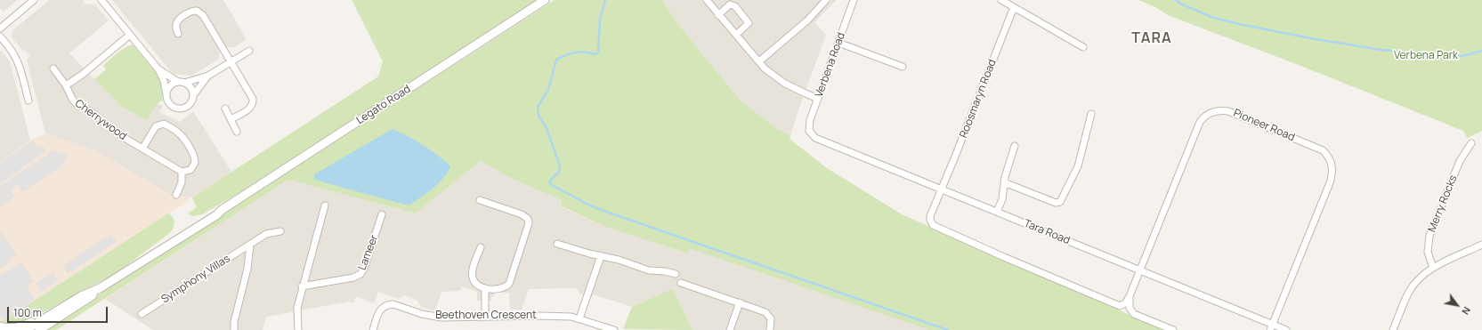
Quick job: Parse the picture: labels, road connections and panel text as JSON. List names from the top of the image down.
{
  "streets": {
    "street": [
      "Verbena Road",
      "Roosmaryn Road",
      "Legato Road",
      "Cherrywood",
      "Pioneer Road",
      "Merry Rocks",
      "Tara Road",
      "Lameer",
      "Symphony Villas",
      "Beethoven Crescent"
    ]
  },
  "crossings": [
    ["Verbena Road", "Tara Road"],
    ["Roosmaryn Road", "Pioneer Road"],
    ["Roosmaryn Road", "Tara Road"],
    ["Pioneer Road", "Tara Road"]
  ],
  "districts": ["TARA"],
  "parks": ["Verbena Park"],
  "scale_bar": "100 m",
  "north": "bottom right"
}
